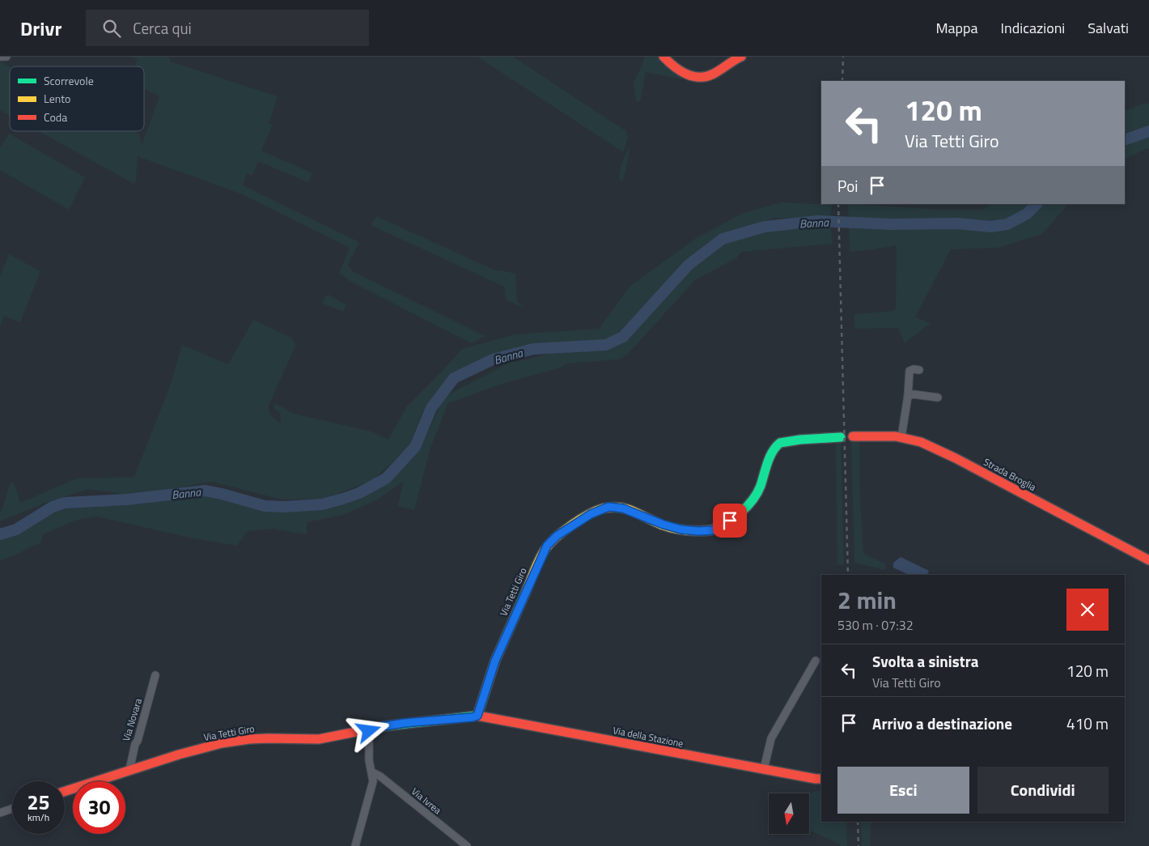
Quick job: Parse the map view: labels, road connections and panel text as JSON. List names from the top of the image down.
{
  "streets": {
    "street": [
      "Strada Broglia",
      "Via Tetti Giro",
      "Via Novara",
      "Via della Stazione",
      "Via Ivrea"
    ]
  },
  "crossings": [
    ["Via Tetti Giro", "Via Novara"],
    ["Via Tetti Giro", "Via della Stazione"]
  ],
  "water": ["Banna"],
  "legend": ["Scorrevole", "Lento", "Coda"],
  "north": "bottom",
  "page": {
    "header": "Drivr",
    "search": "Cerca qui",
    "nav": ["Mappa", "Indicazioni", "Salvati"],
    "turn": ["120 m", "Via Tetti Giro"],
    "then": "Poi",
    "heading": ["2 min", "530 m · 07:32"],
    "list": [
      {
        "name": "Svolta a sinistra",
        "note": "Via Tetti Giro",
        "value": "120 m"
      },
      {
        "name": "Arrivo a destinazione",
        "value": "410 m"
      }
    ],
    "buttons": ["Esci", "Condividi"],
    "speed": "25 km/h",
    "limit": "30"
  }
}
